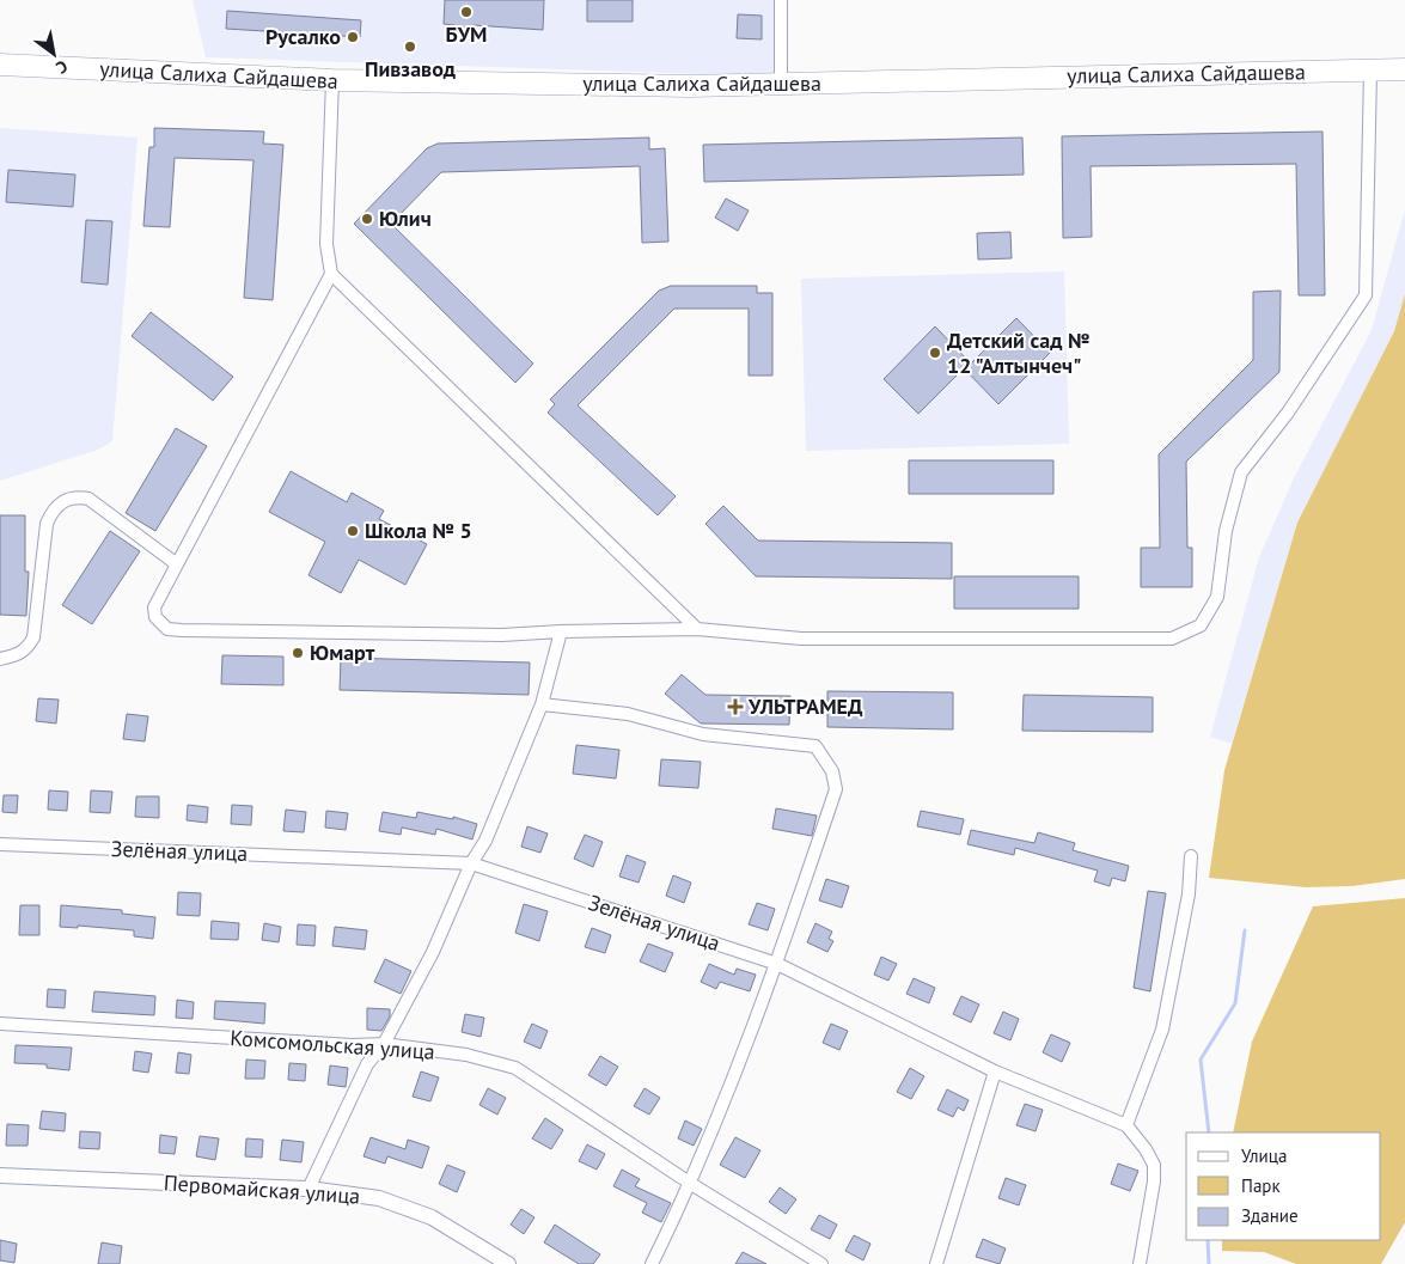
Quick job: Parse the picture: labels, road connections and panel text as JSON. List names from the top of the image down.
{
  "streets": {
    "highway": ["улица Салиха Сайдашева"],
    "street": ["Зелёная улица", "Комсомольская улица", "Первомайская улица"]
  },
  "places": {
    "other": [
      "БУМ",
      "Русалко",
      "Пивзавод",
      "Юлич",
      "Детский сад № 12 \"Алтынчеч\"",
      "Школа № 5",
      "Юмарт"
    ],
    "health": ["УЛЬТРАМЕД"]
  },
  "legend": ["Улица", "Парк", "Здание"],
  "north": "bottom right"
}
